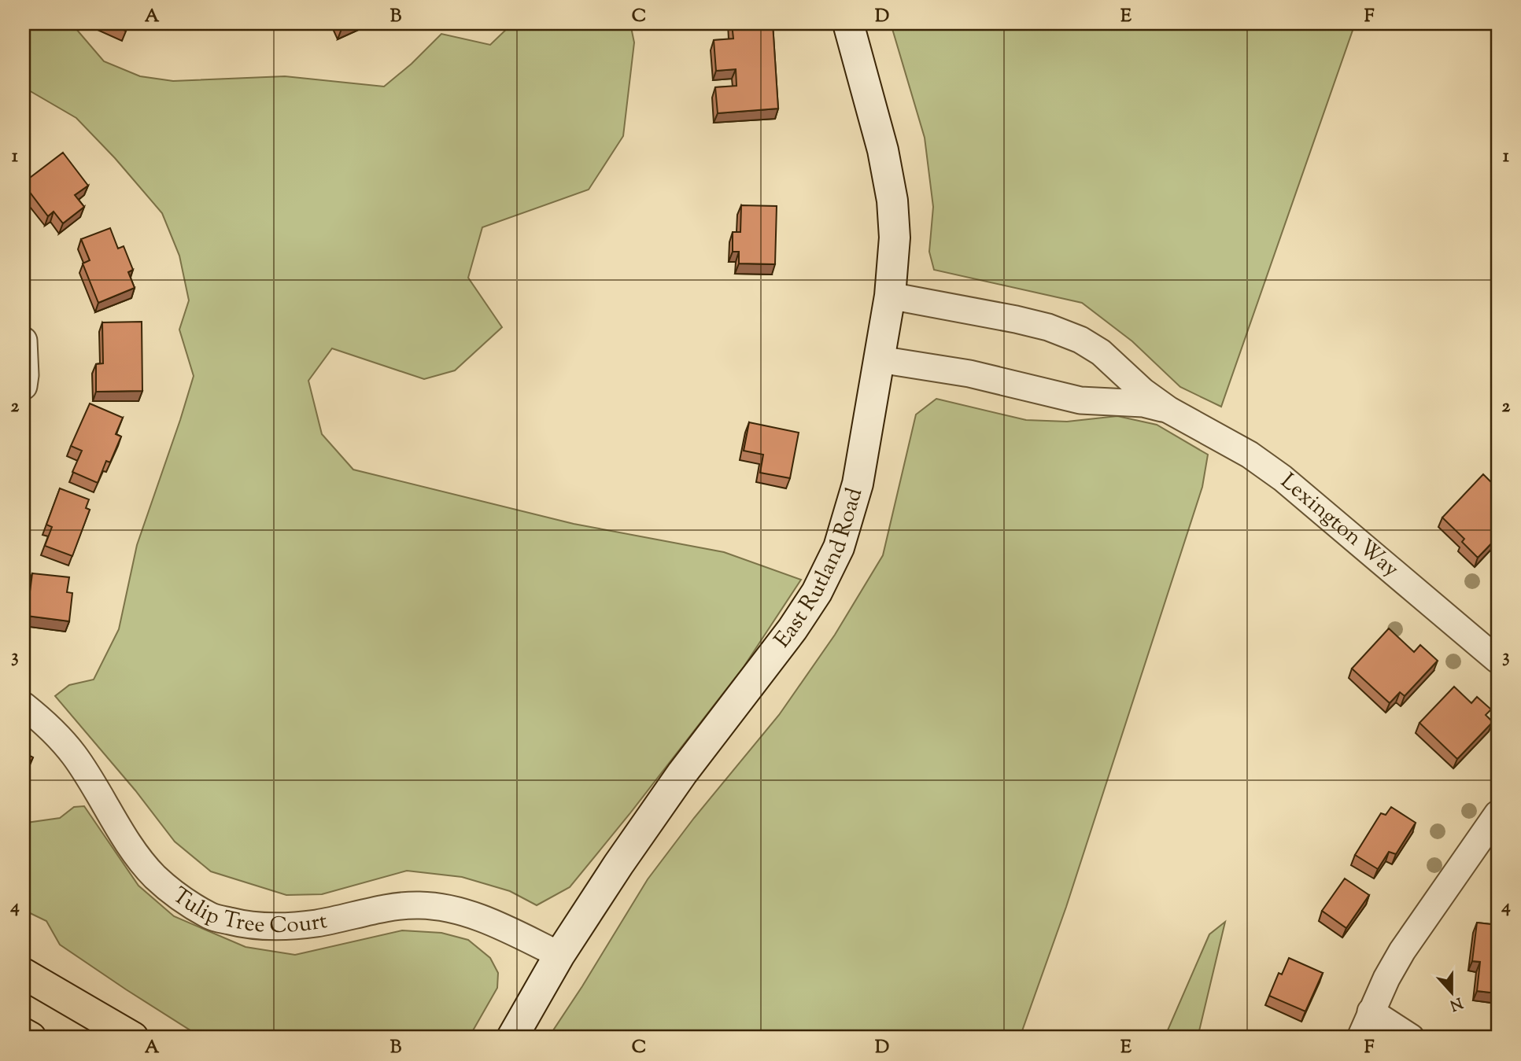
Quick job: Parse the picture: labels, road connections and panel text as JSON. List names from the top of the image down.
{
  "streets": {
    "main road": ["East Rutland Road"],
    "street": ["Lexington Way", "Tulip Tree Court"]
  },
  "crossings": [
    ["Lexington Way", "East Rutland Road"],
    ["East Rutland Road", "Tulip Tree Court"]
  ],
  "north": "bottom",
  "grid": {
    "columns": [
      "A",
      "B",
      "C",
      "D",
      "E",
      "F"
    ],
    "rows": [
      "1",
      "2",
      "3",
      "4"
    ]
  }
}
